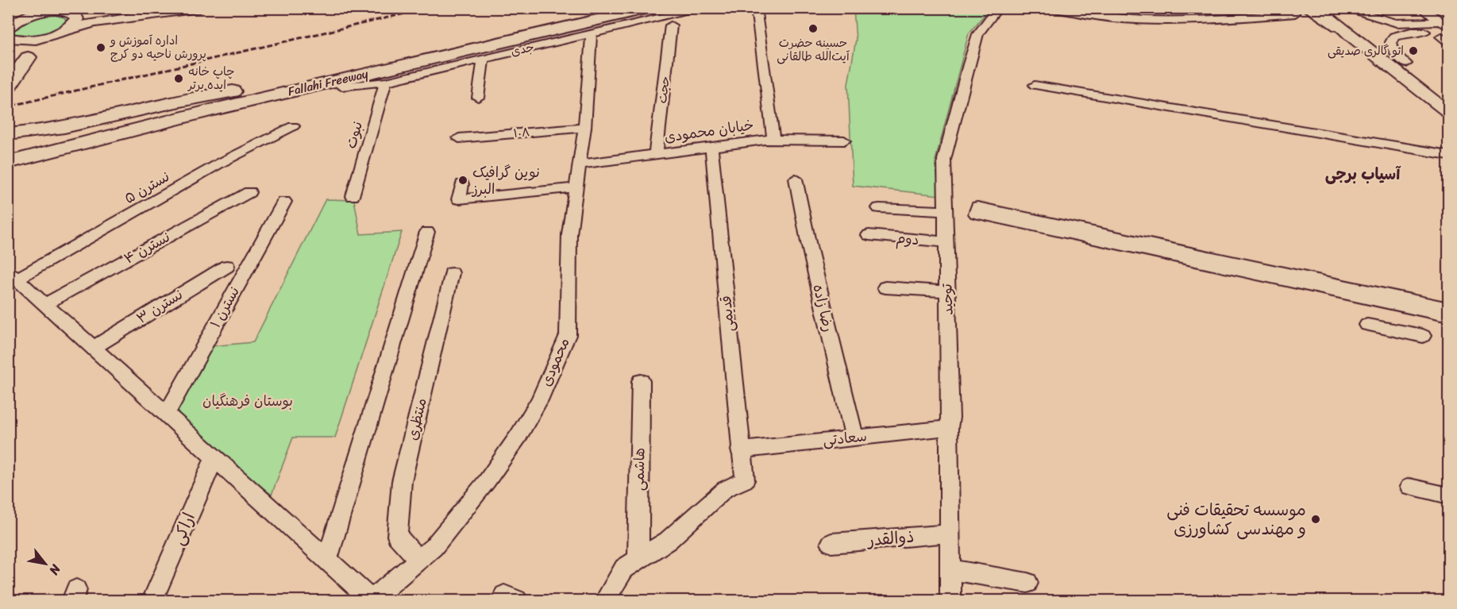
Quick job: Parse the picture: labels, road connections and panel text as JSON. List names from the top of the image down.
{
  "streets": {
    "highway": ["Fallahi Freeway"],
    "street": [
      "جدی",
      "حجت",
      "خیابان محمودی",
      "۱۰۸",
      "نبوت",
      "نسترن ۵",
      "دوم",
      "نسترن ۴",
      "توحید",
      "نسترن ۳",
      "نسترن ۱",
      "رضا زاده",
      "قدیمی",
      "محمودی",
      "منتظری",
      "سعادتی",
      "هاشمی",
      "اراکی",
      "ذوالقدر"
    ]
  },
  "crossings": [
    ["جدی", "نبوت"],
    ["جدی", "محمودی"],
    ["حجت", "خیابان محمودی"],
    ["خیابان محمودی", "قدیمی"],
    ["خیابان محمودی", "محمودی"],
    ["۱۰۸", "محمودی"],
    ["دوم", "توحید"],
    ["توحید", "سعادتی"],
    ["توحید", "ذوالقدر"],
    ["رضا زاده", "سعادتی"],
    ["قدیمی", "سعادتی"],
    ["قدیمی", "هاشمی"],
    ["محمودی", "منتظری"]
  ],
  "districts": ["آسیاب برجی"],
  "parks": ["بوستان فرهنگیان"],
  "places": [
    "حسینه حضرت آیت‌الله طالقانی",
    "اداره آموزش و پرورش ناحیه دو کرج",
    "اتو گالری صدیقی",
    "چاپ خانه ایده برتر",
    "نوین گرافیک البرز",
    "موسسه تحقیقات فنی و مهندسی کشاورزی"
  ],
  "north": "bottom right"
}
